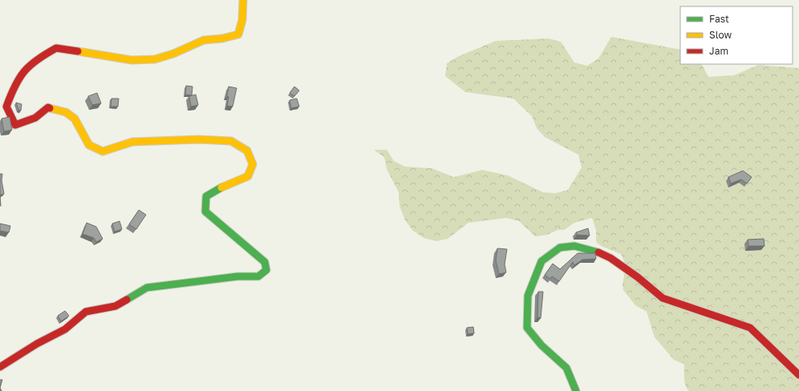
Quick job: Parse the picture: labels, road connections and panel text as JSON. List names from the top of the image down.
{
  "legend": ["Fast", "Slow", "Jam"]
}
